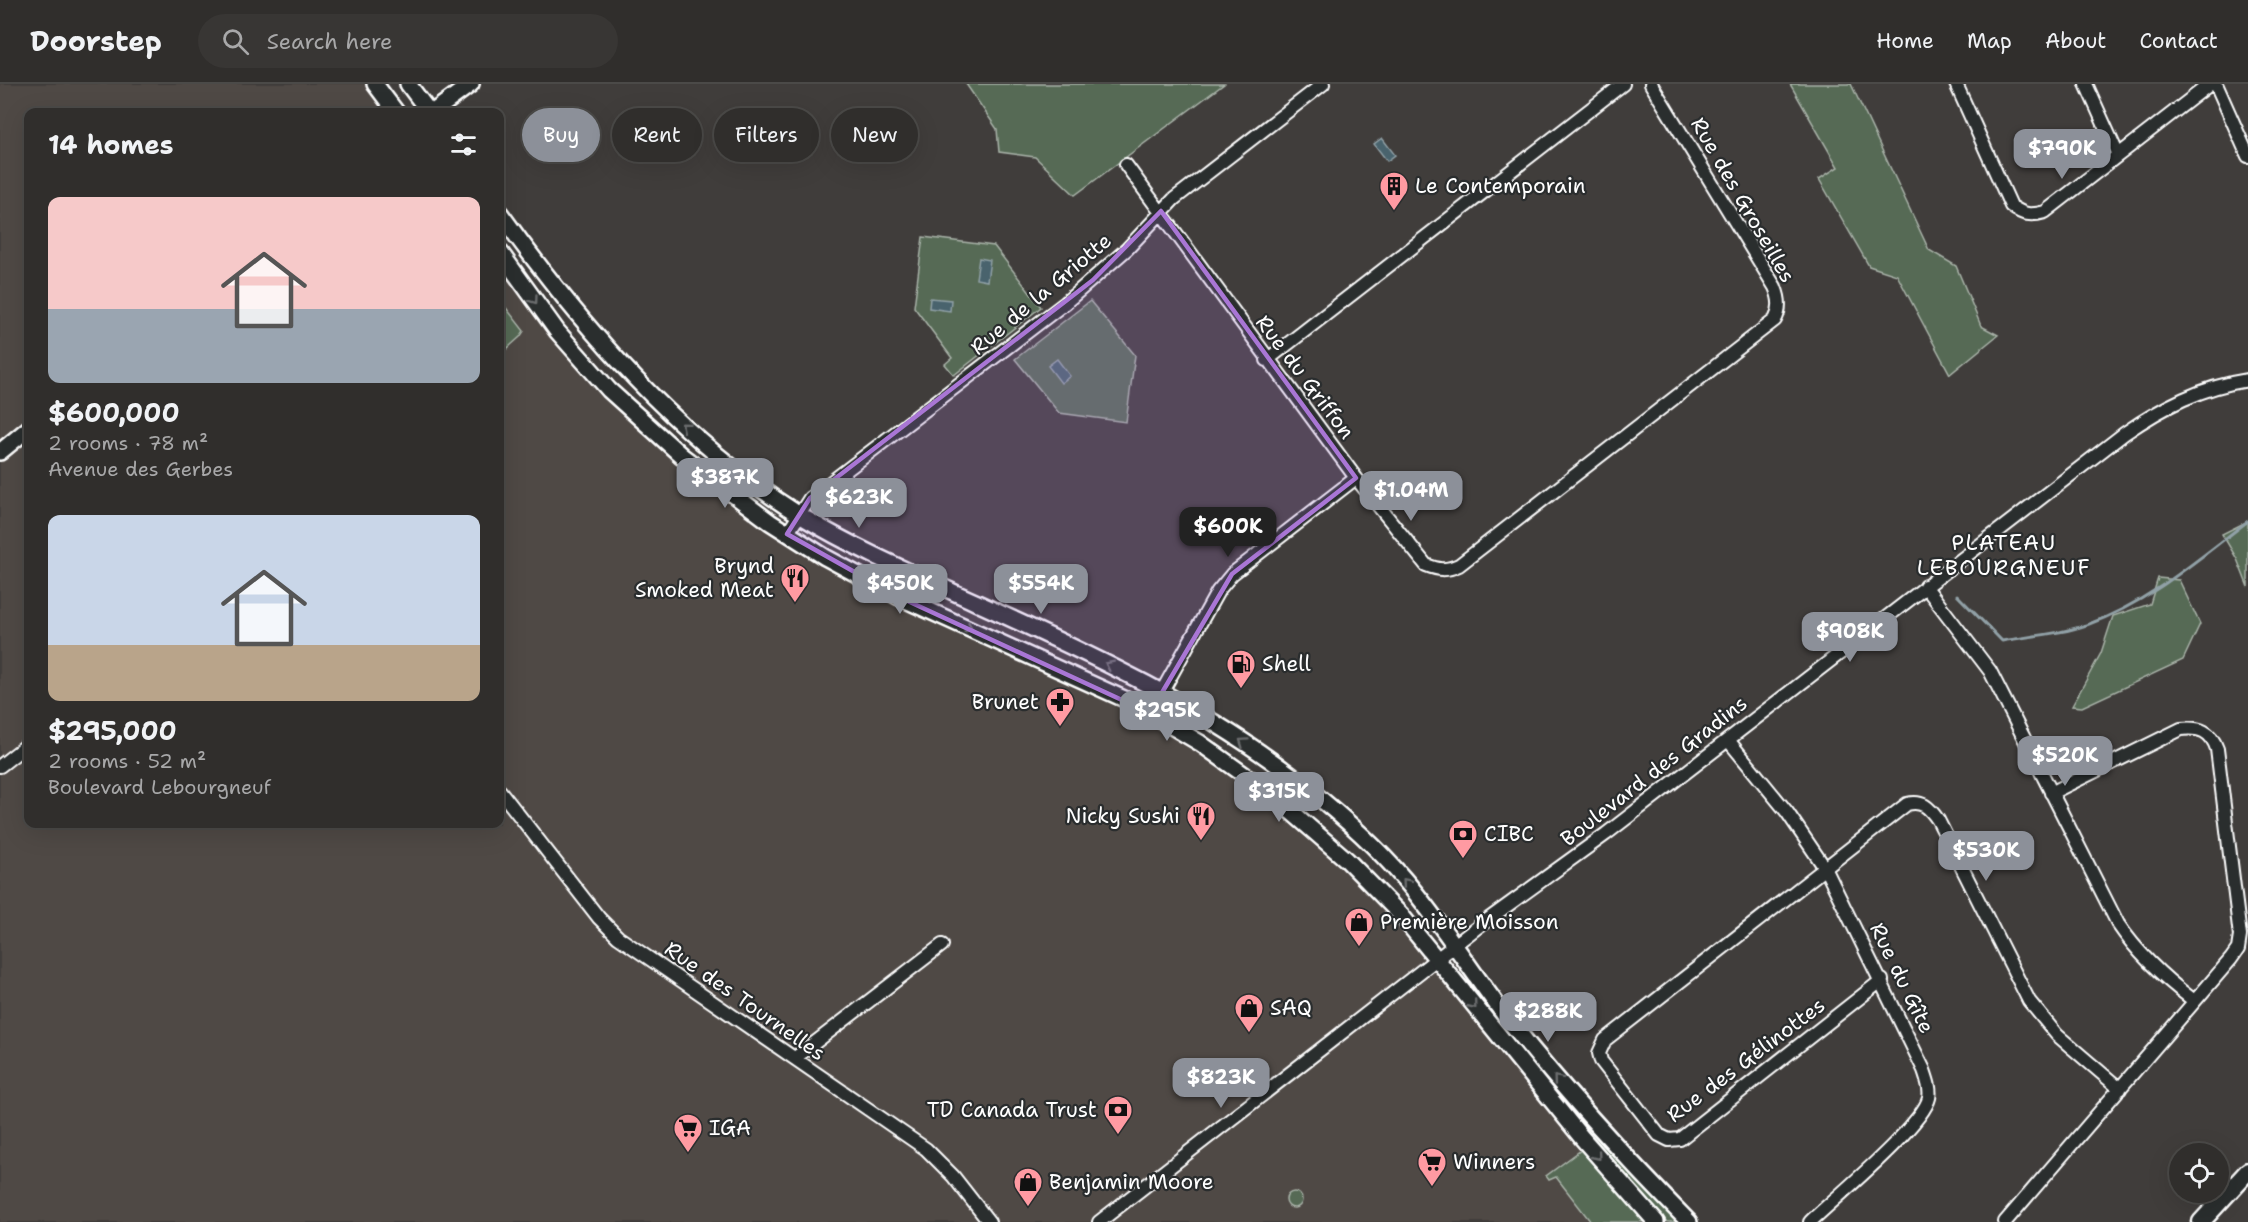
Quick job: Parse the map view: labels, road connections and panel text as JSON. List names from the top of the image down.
{
  "streets": {
    "street": [
      "Rue des Groseilles",
      "Rue de la Griotte",
      "Rue du Griffon",
      "Boulevard des Gradins",
      "Rue du Gîte",
      "Rue des Tournelles",
      "Rue des Gélinottes"
    ]
  },
  "crossings": [
    ["Rue des Groseilles", "Rue du Griffon"],
    ["Rue de la Griotte", "Rue du Griffon"],
    ["Boulevard des Gradins", "Rue du Gîte"],
    ["Rue du Gîte", "Rue des Gélinottes"]
  ],
  "districts": ["PLATEAU LEBOURGNEUF"],
  "places": {
    "building": ["Le Contemporain"],
    "restaurant": ["Brynd Smoked Meat", "Nicky Sushi"],
    "fuel station": ["Shell"],
    "pharmacy": ["Brunet"],
    "bank": ["CIBC", "TD Canada Trust"],
    "shop": ["Première Moisson", "SAQ", "Benjamin Moore"],
    "supermarket": ["IGA", "Winners"]
  },
  "page": {
    "header": "Doorstep",
    "search": "Search here",
    "nav": [
      "Home",
      "Map",
      "About",
      "Contact"
    ],
    "chip": [
      "Buy",
      "Rent",
      "Filters",
      "New"
    ],
    "heading": "14 homes",
    "price": [
      "$790K",
      "$387K",
      "$1.04M",
      "$623K",
      "$600K",
      "$450K",
      "$554K",
      "$908K",
      "$295K",
      "$520K",
      "$315K",
      "$530K",
      "$288K",
      "$823K"
    ],
    "list": [
      {
        "name": "$600,000",
        "note": "2 rooms · 78 m² · Avenue des Gerbes"
      },
      {
        "name": "$295,000",
        "note": "2 rooms · 52 m² · Boulevard Lebourgneuf"
      }
    ]
  }
}
